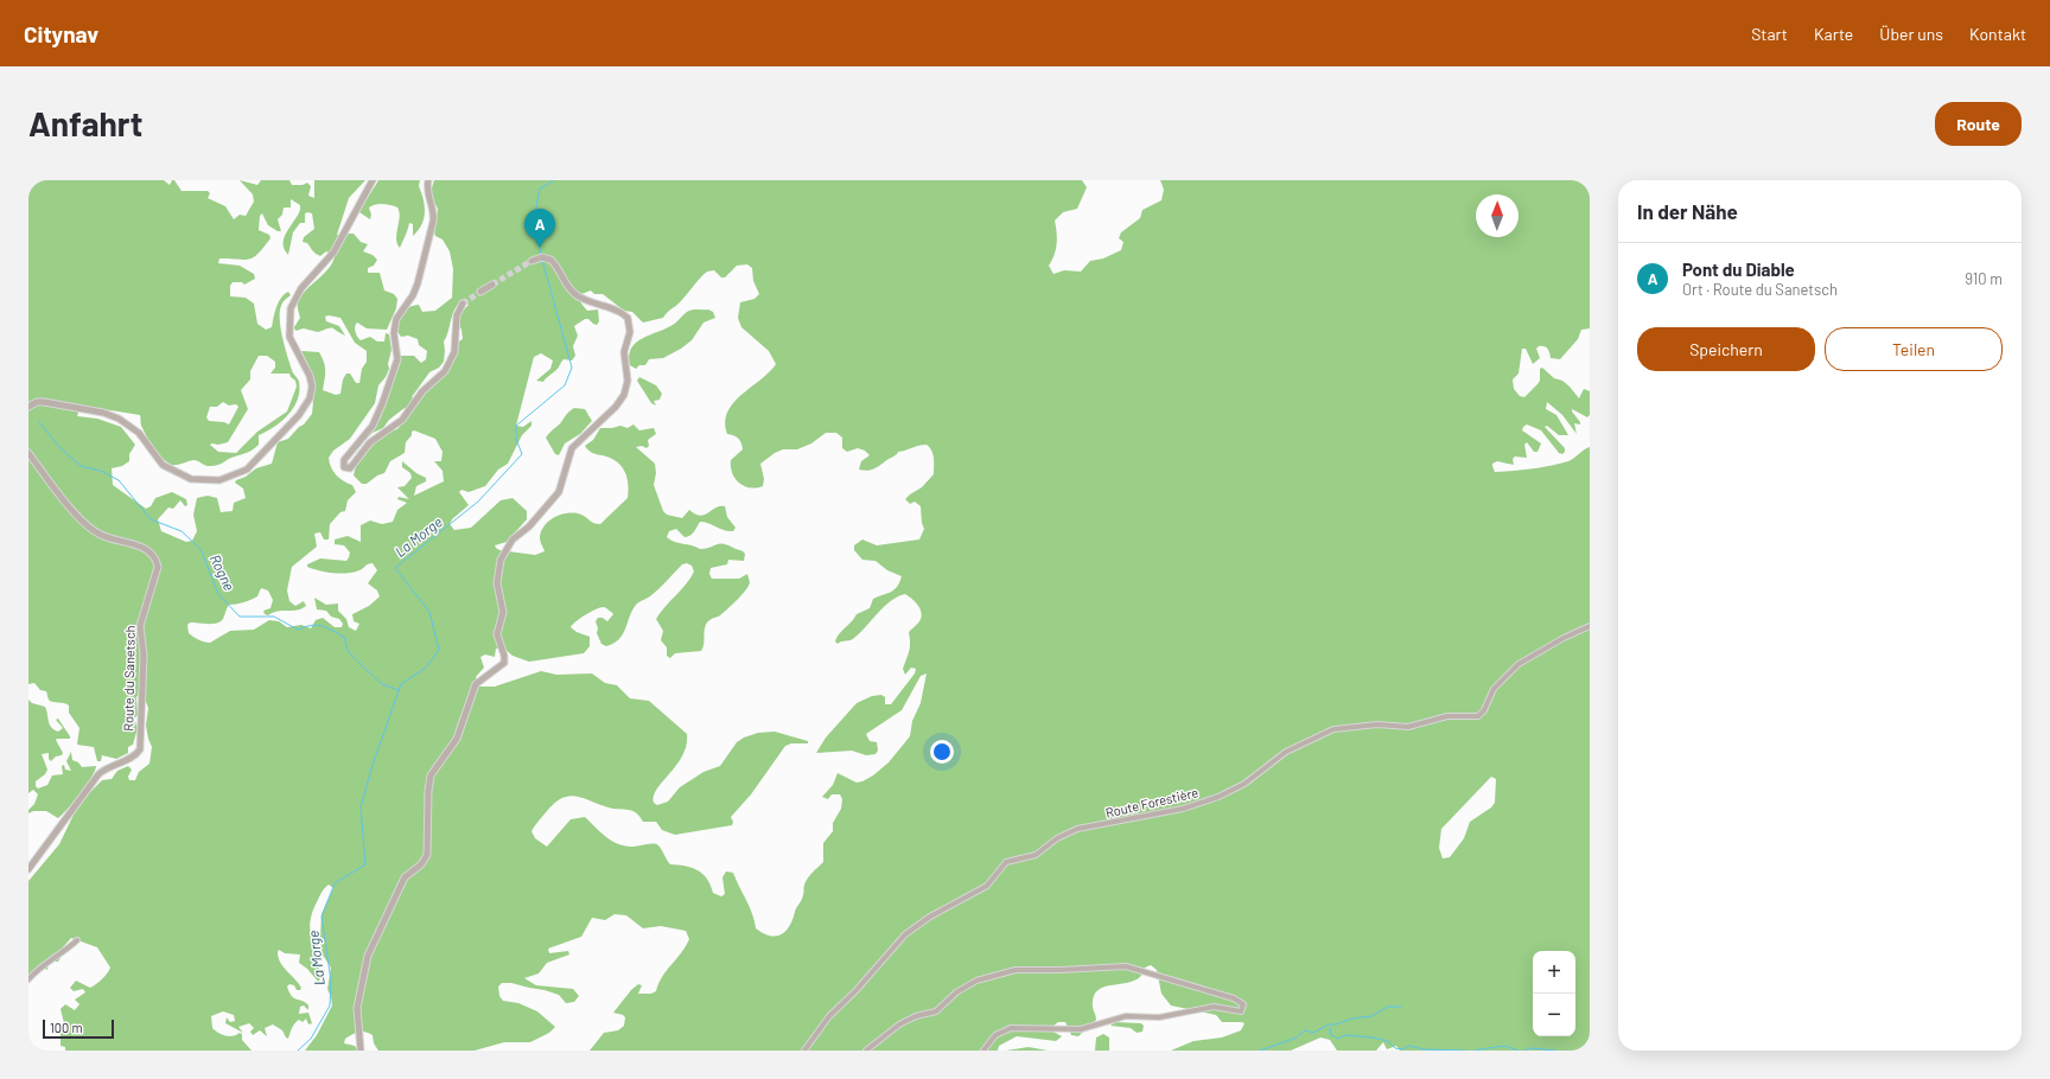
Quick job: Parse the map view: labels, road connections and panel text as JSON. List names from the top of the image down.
{
  "streets": {
    "street": ["Route du Sanetsch", "Route Forestière"]
  },
  "water": ["La Morge", "Rogne"],
  "scale_bar": "100 m",
  "north": "top",
  "page": {
    "header": "Citynav",
    "nav": [
      "Start",
      "Karte",
      "Über uns",
      "Kontakt"
    ],
    "buttons": [
      "Route",
      ["Speichern", "Teilen"]
    ],
    "title": "Anfahrt",
    "heading": "In der Nähe",
    "pins": "A",
    "list": [
      {
        "mark": "A",
        "name": "Pont du Diable",
        "note": "Ort · Route du Sanetsch",
        "value": "910 m"
      }
    ],
    "map_buttons": ["+", "−"],
    "scale": "100 m"
  }
}
